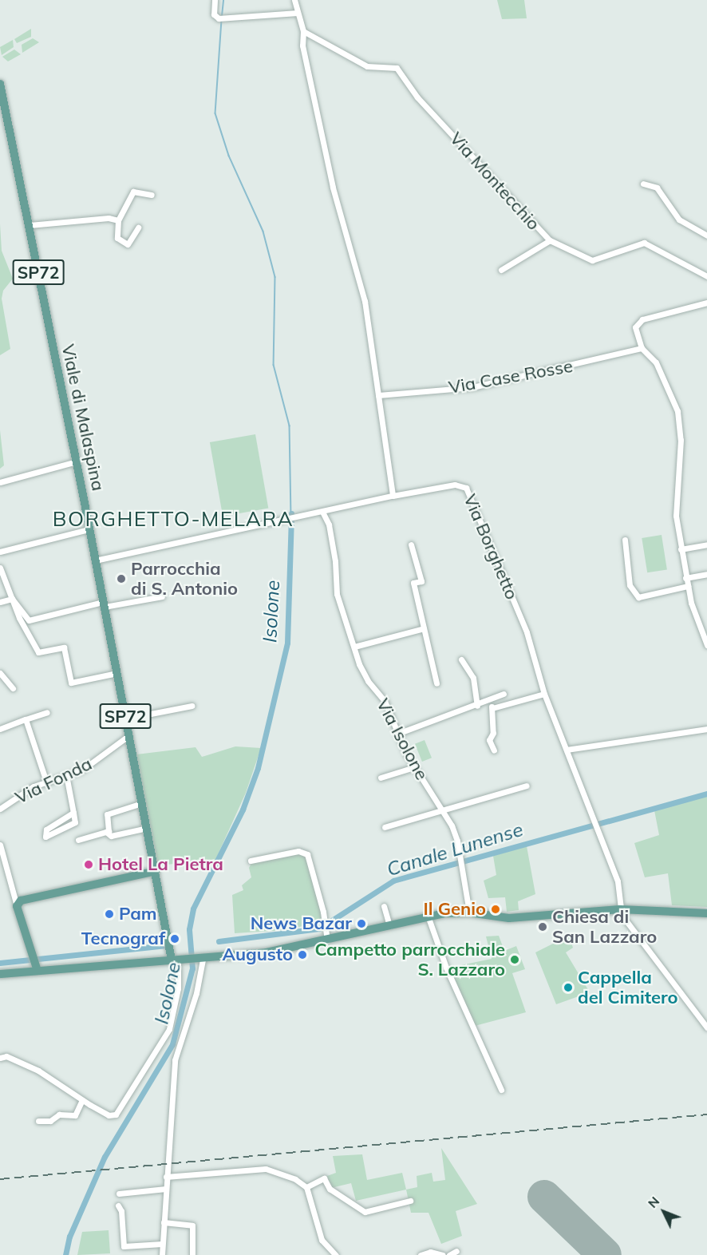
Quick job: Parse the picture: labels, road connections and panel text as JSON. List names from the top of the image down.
{
  "streets": {
    "main road": ["SP72", "Viale di Malaspina"],
    "street": [
      "Via Montecchio",
      "Via Case Rosse",
      "Via Borghetto",
      "Via Isolone",
      "Via Fonda"
    ]
  },
  "crossings": [
    ["SP72", "Viale di Malaspina"],
    ["Viale di Malaspina", "Via Borghetto"],
    ["Viale di Malaspina", "Via Fonda"],
    ["Via Borghetto", "Via Isolone"]
  ],
  "districts": ["BORGHETTO-MELARA"],
  "water": ["Isolone", "Canale Lunense"],
  "places": [
    "Parrocchia di S. Antonio",
    "Hotel La Pietra",
    "Il Genio",
    "Pam",
    "News Bazar",
    "Chiesa di San Lazzaro",
    "Tecnograf",
    "Augusto",
    "Campetto parrocchiale S. Lazzaro",
    "Cappella del Cimitero"
  ],
  "north": "top left"
}
